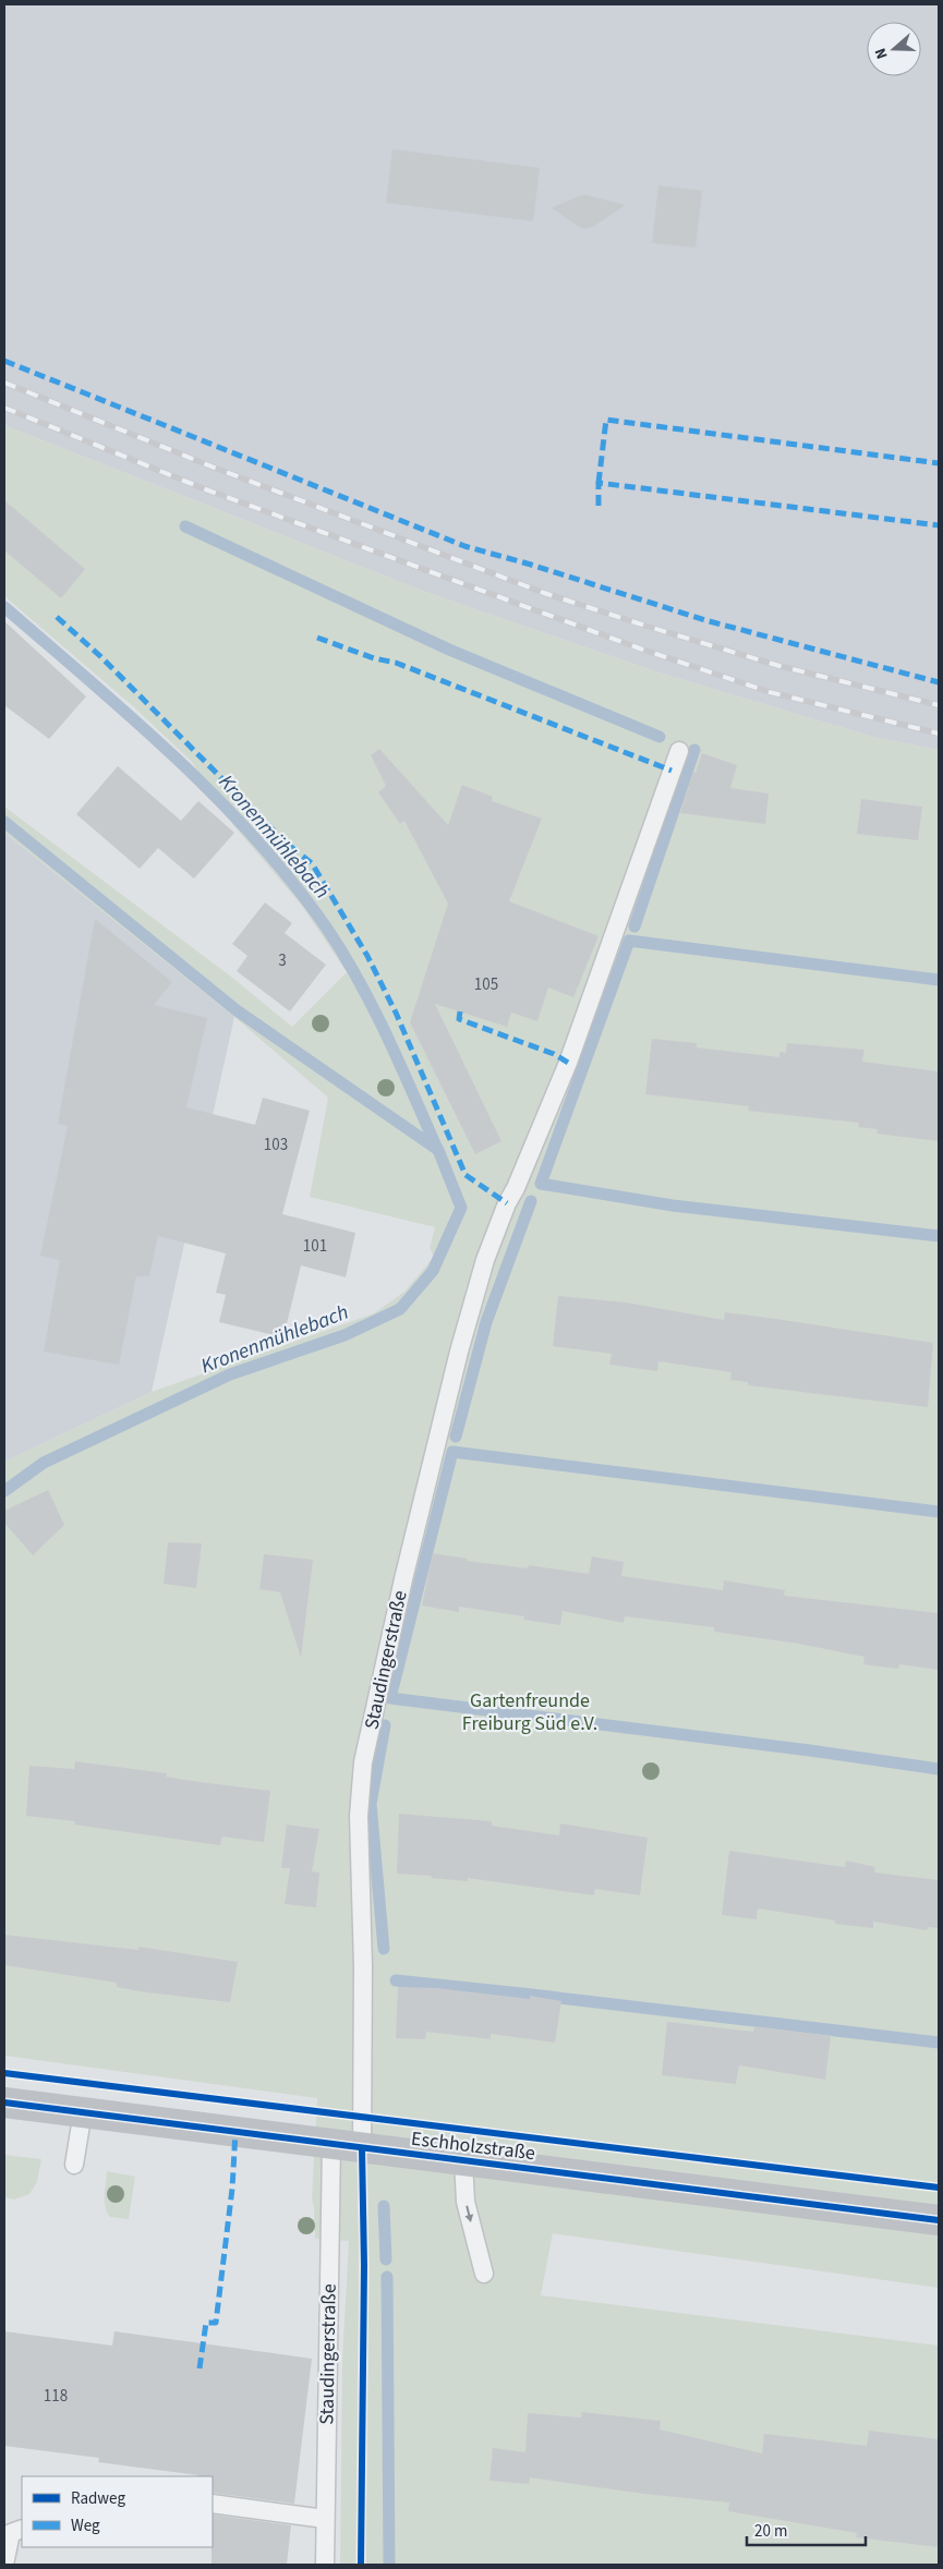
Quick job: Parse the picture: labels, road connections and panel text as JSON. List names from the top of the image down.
{
  "streets": {
    "main road": ["Eschholzstraße"],
    "lane": ["Staudingerstraße"]
  },
  "crossings": [
    ["Staudingerstraße", "Eschholzstraße"]
  ],
  "water": ["Kronenmühlebach"],
  "parks": ["Gartenfreunde Freiburg Süd e.V."],
  "house_numbers": [
    "3",
    "105",
    "103",
    "101",
    "118"
  ],
  "legend": ["Radweg", "Weg"],
  "scale_bar": "20 m",
  "north": "left"
}
